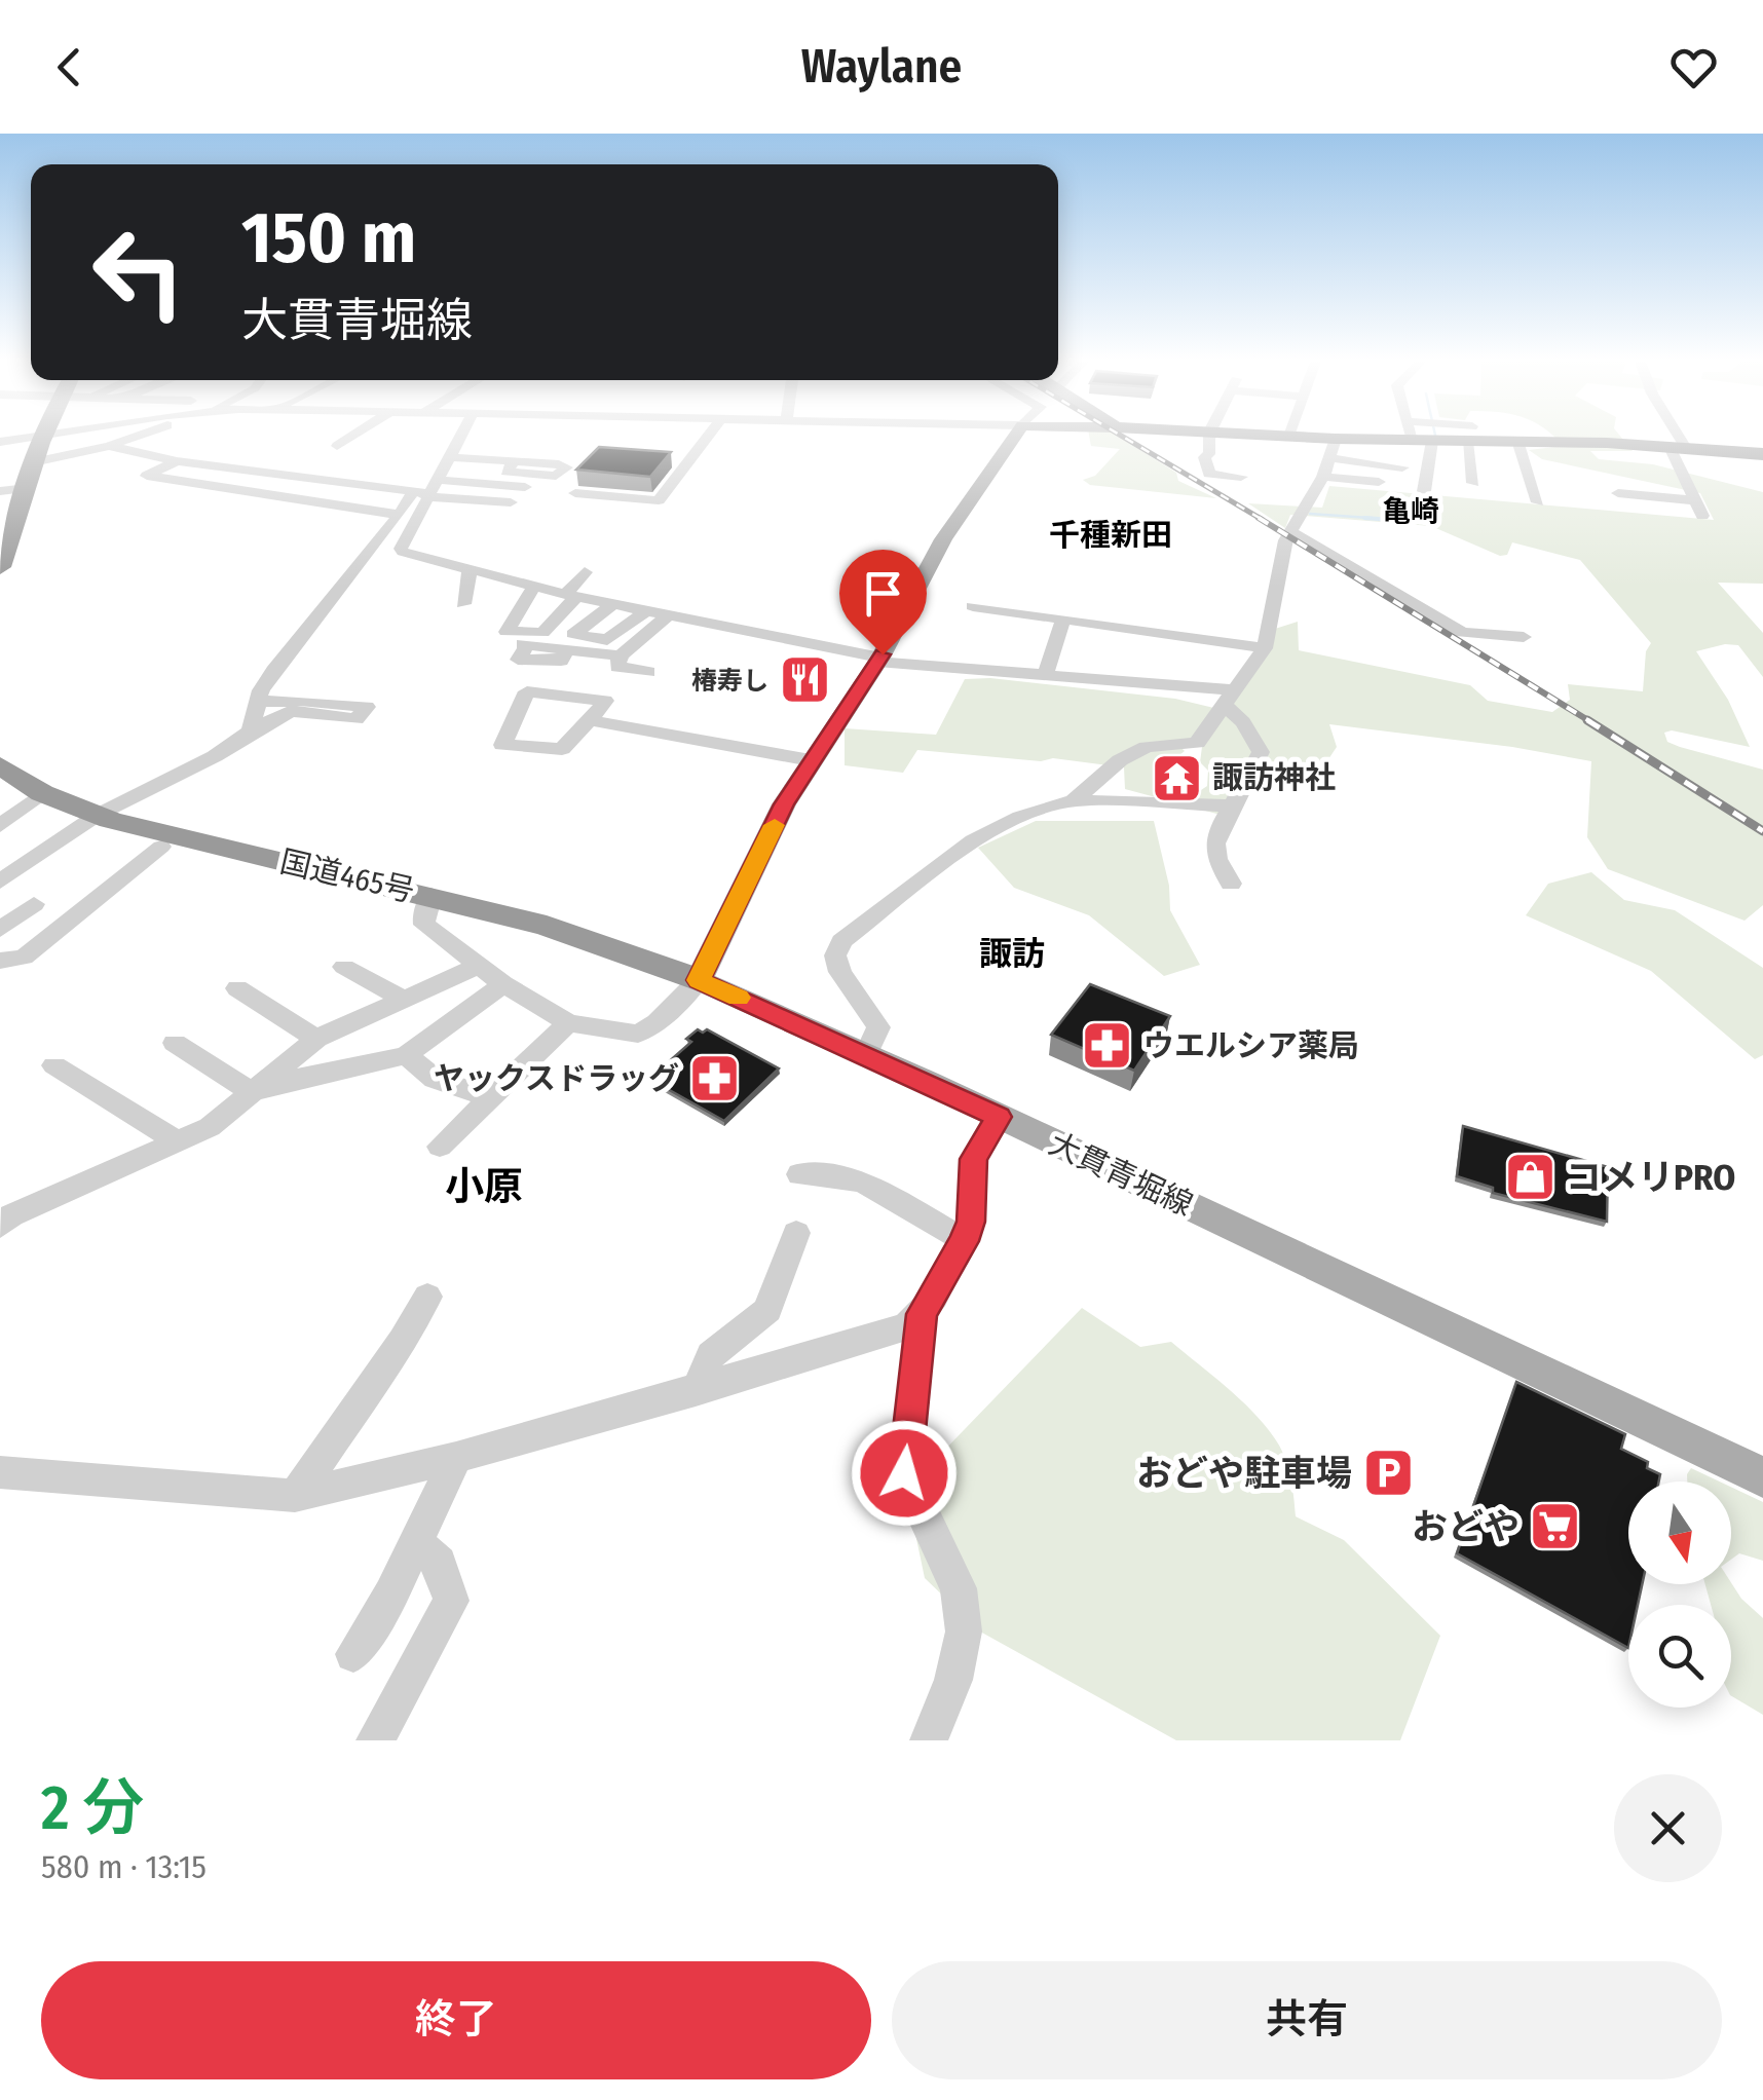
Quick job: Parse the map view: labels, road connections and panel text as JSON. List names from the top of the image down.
{
  "streets": {
    "highway": ["国道465号"],
    "main road": ["大貫青堀線"]
  },
  "crossings": [
    ["国道465号", "大貫青堀線"]
  ],
  "districts": [
    "亀崎",
    "千種新田",
    "諏訪",
    "小原"
  ],
  "places": {
    "restaurant": ["椿寿し"],
    "temple": ["諏訪神社"],
    "pharmacy": ["ウエルシア薬局", "ヤックスドラッグ"],
    "shop": ["コメリPRO"],
    "parking": ["おどや駐車場"],
    "supermarket": ["おどや"]
  },
  "north": "bottom",
  "page": {
    "header": "Waylane",
    "turn": ["150 m", "大貫青堀線"],
    "heading": ["2 分", "580 m · 13:15"],
    "buttons": ["終了", "共有"]
  }
}
